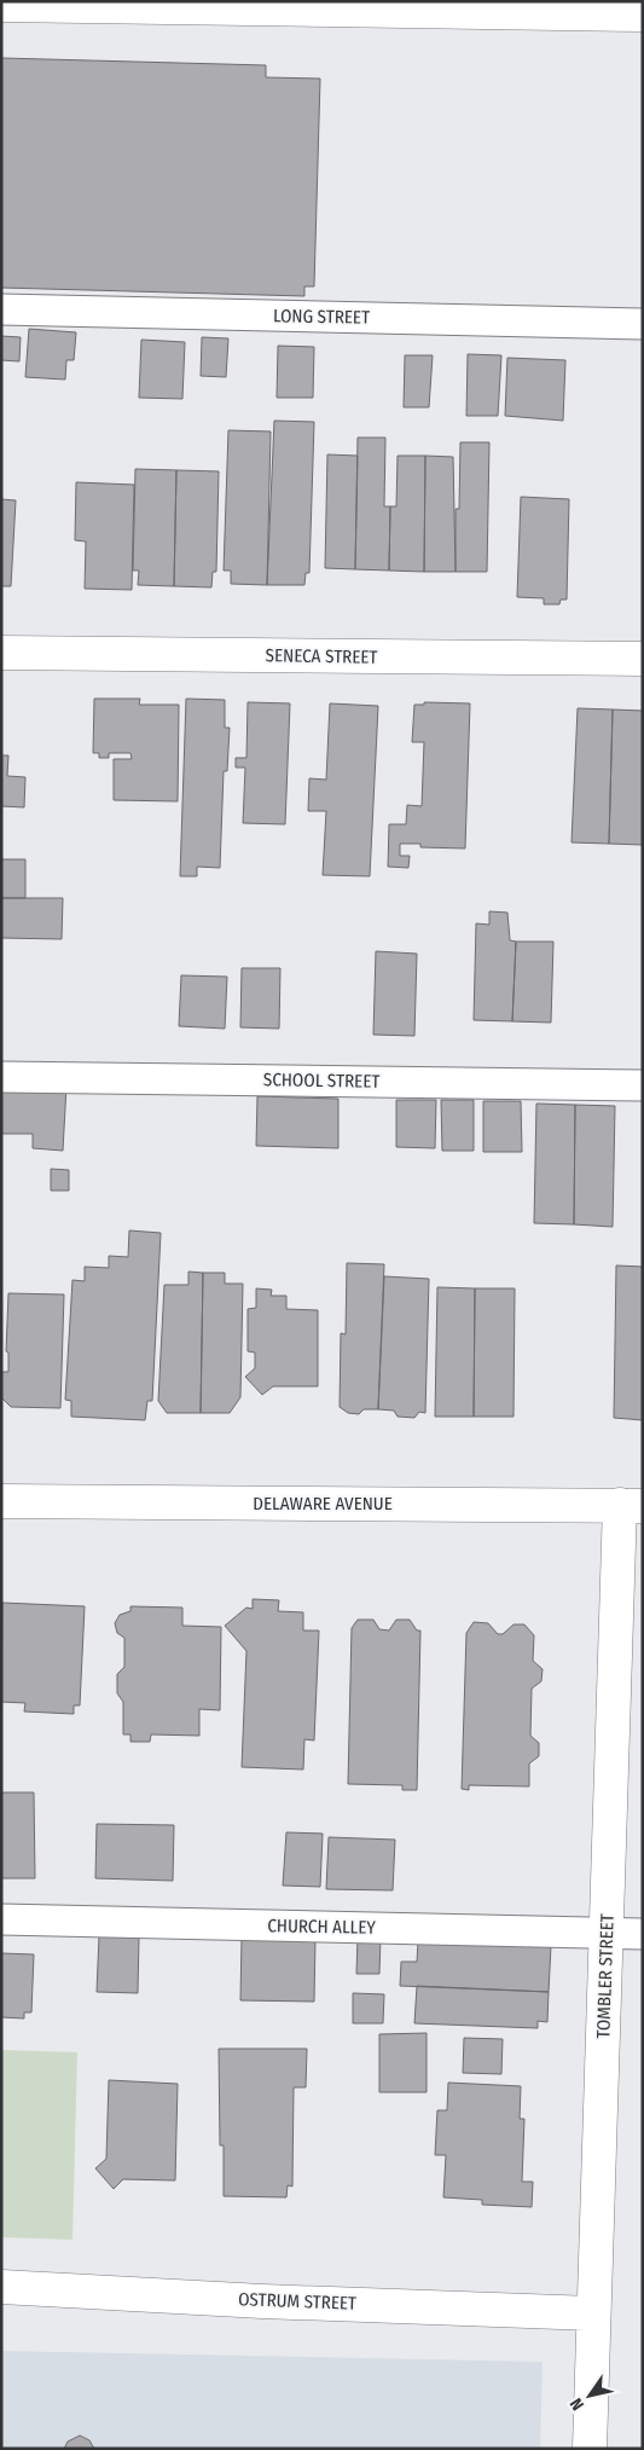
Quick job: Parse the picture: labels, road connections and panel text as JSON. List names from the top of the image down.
{
  "streets": {
    "street": [
      "SENECA STREET",
      "DELAWARE AVENUE",
      "TOMBLER STREET",
      "OSTRUM STREET"
    ],
    "lane": ["LONG STREET", "SCHOOL STREET", "CHURCH ALLEY"]
  },
  "crossings": [
    ["DELAWARE AVENUE", "TOMBLER STREET"],
    ["CHURCH ALLEY", "TOMBLER STREET"],
    ["TOMBLER STREET", "OSTRUM STREET"]
  ],
  "north": "bottom left"
}
